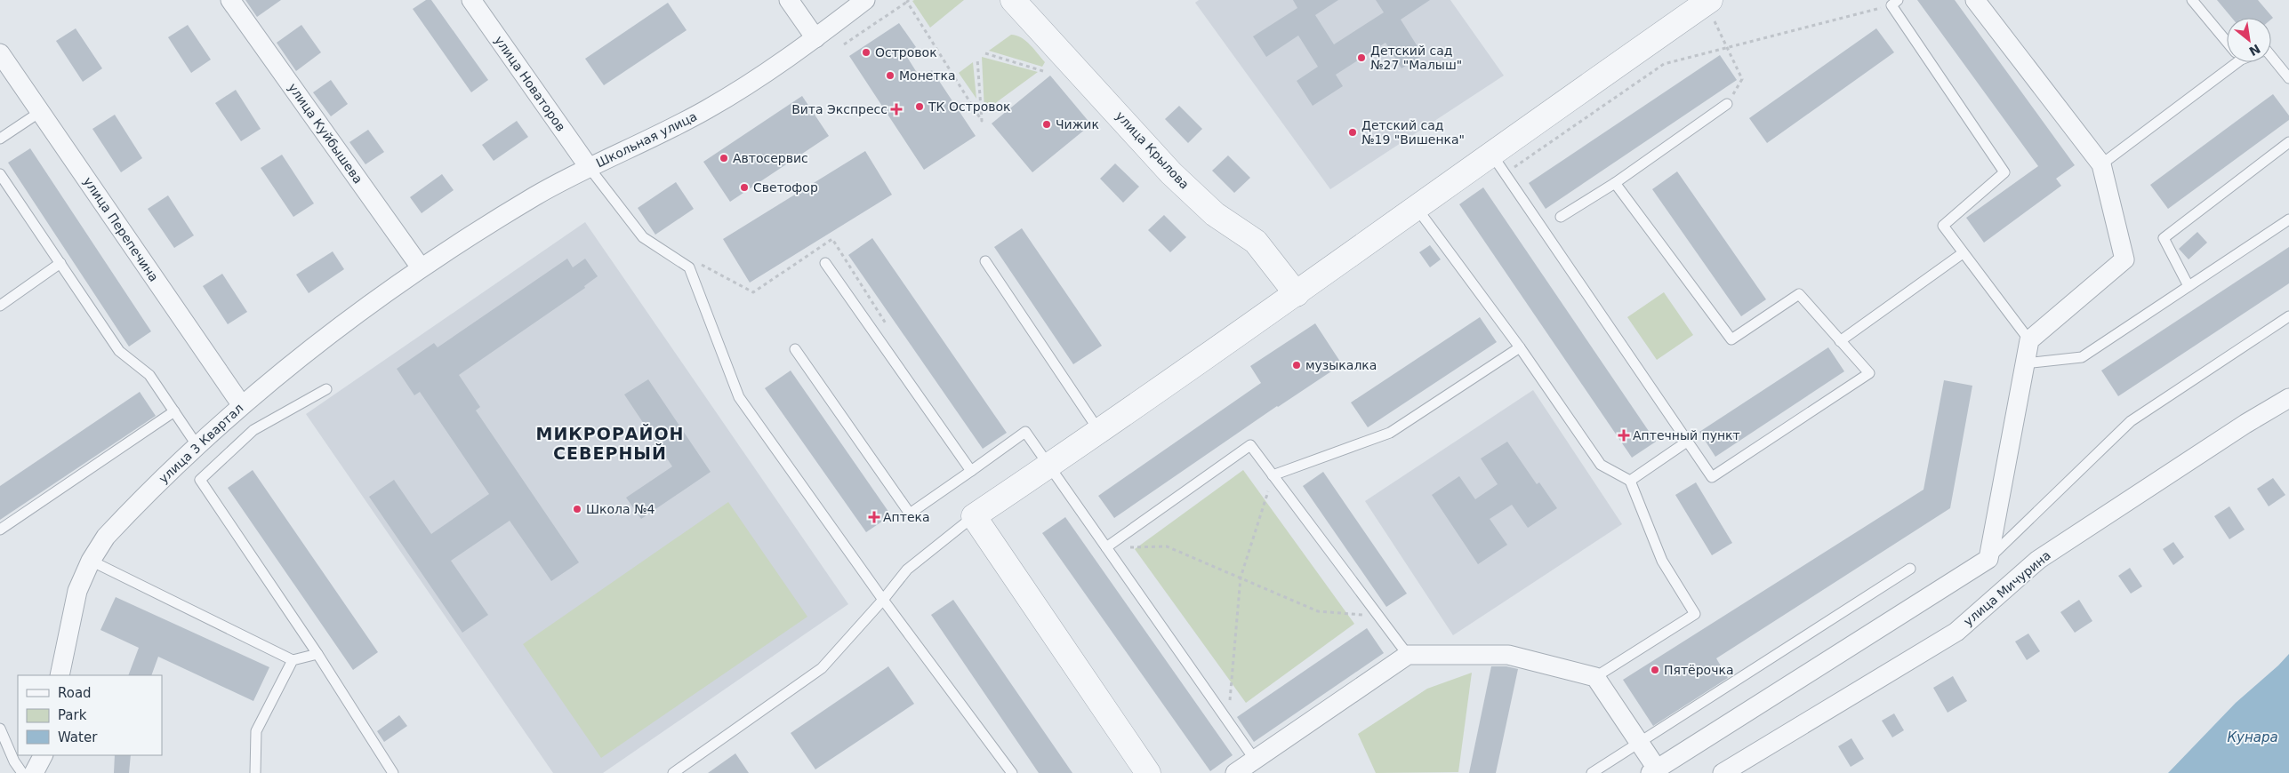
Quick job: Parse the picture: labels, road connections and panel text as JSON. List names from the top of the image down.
{
  "streets": {
    "street": [
      "улица Новаторов",
      "улица Куйбышева",
      "Школьная улица",
      "улица Крылова",
      "улица Перепечина",
      "улица 3 Квартал",
      "улица Мичурина"
    ]
  },
  "crossings": [
    ["улица Новаторов", "Школьная улица"],
    ["улица Куйбышева", "Школьная улица"],
    ["улица Куйбышева", "улица 3 Квартал"],
    ["Школьная улица", "улица 3 Квартал"],
    ["улица Перепечина", "улица 3 Квартал"]
  ],
  "districts": ["МИКРОРАЙОН СЕВЕРНЫЙ"],
  "water": ["Кунара"],
  "places": {
    "other": [
      "Островок",
      "Детский сад №27 \"Малыш\"",
      "Монетка",
      "ТК Островок",
      "Чижик",
      "Детский сад №19 \"Вишенка\"",
      "Автосервис",
      "Светофор",
      "музыкалка",
      "Школа №4",
      "Пятёрочка"
    ],
    "health": ["Вита Экспресс", "Аптечный пункт", "Аптека"]
  },
  "legend": ["Road", "Park", "Water"],
  "north": "bottom right"
}
